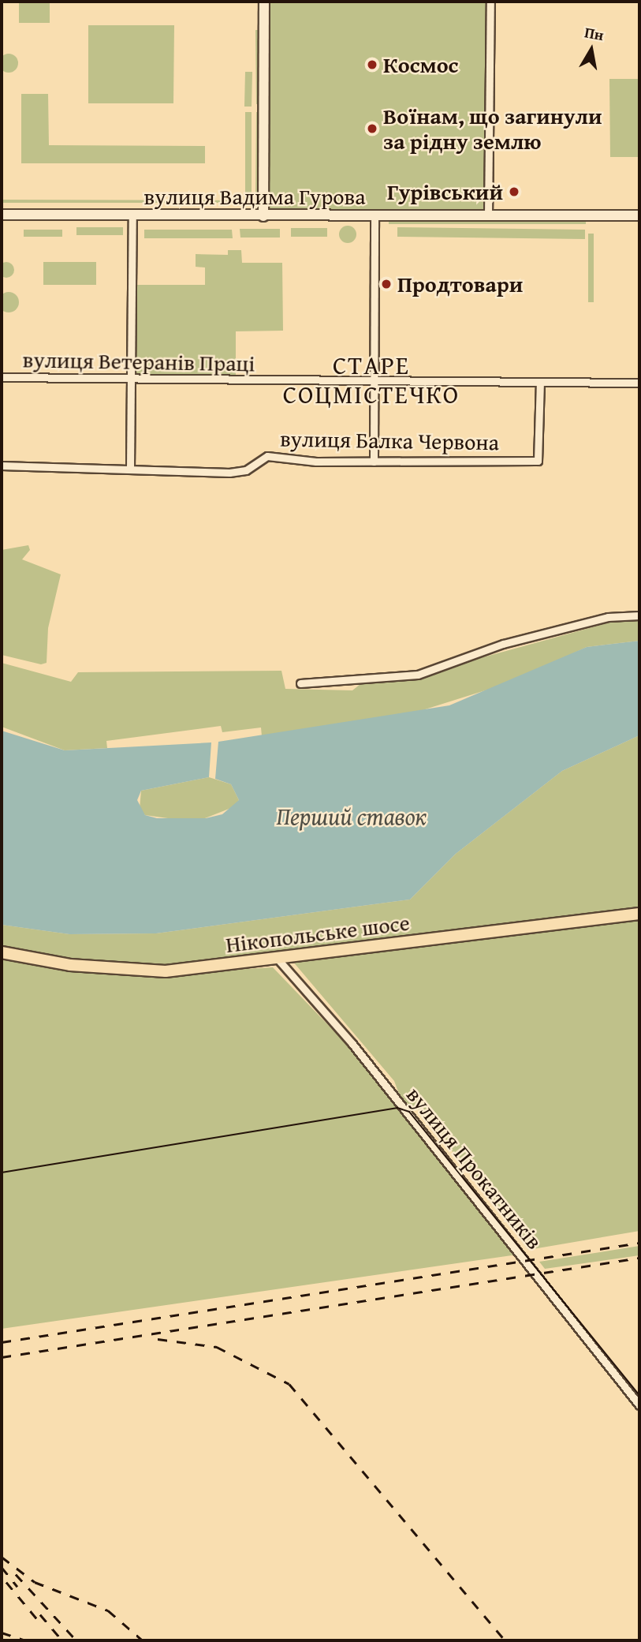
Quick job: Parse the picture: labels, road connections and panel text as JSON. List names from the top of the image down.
{
  "streets": {
    "main road": ["Нікопольське шосе"],
    "street": [
      "вулиця Вадима Гурова",
      "вулиця Ветеранів Праці",
      "вулиця Балка Червона",
      "вулиця Прокатників"
    ]
  },
  "crossings": [
    ["вулиця Ветеранів Праці", "вулиця Балка Червона"],
    ["Нікопольське шосе", "вулиця Прокатників"]
  ],
  "districts": ["СТАРЕ СОЦМІСТЕЧКО"],
  "water": ["Перший ставок"],
  "places": [
    "Космос",
    "Воїнам, що загинули за рідну землю",
    "Гурівський",
    "Продтовари"
  ],
  "north": "top"
}
